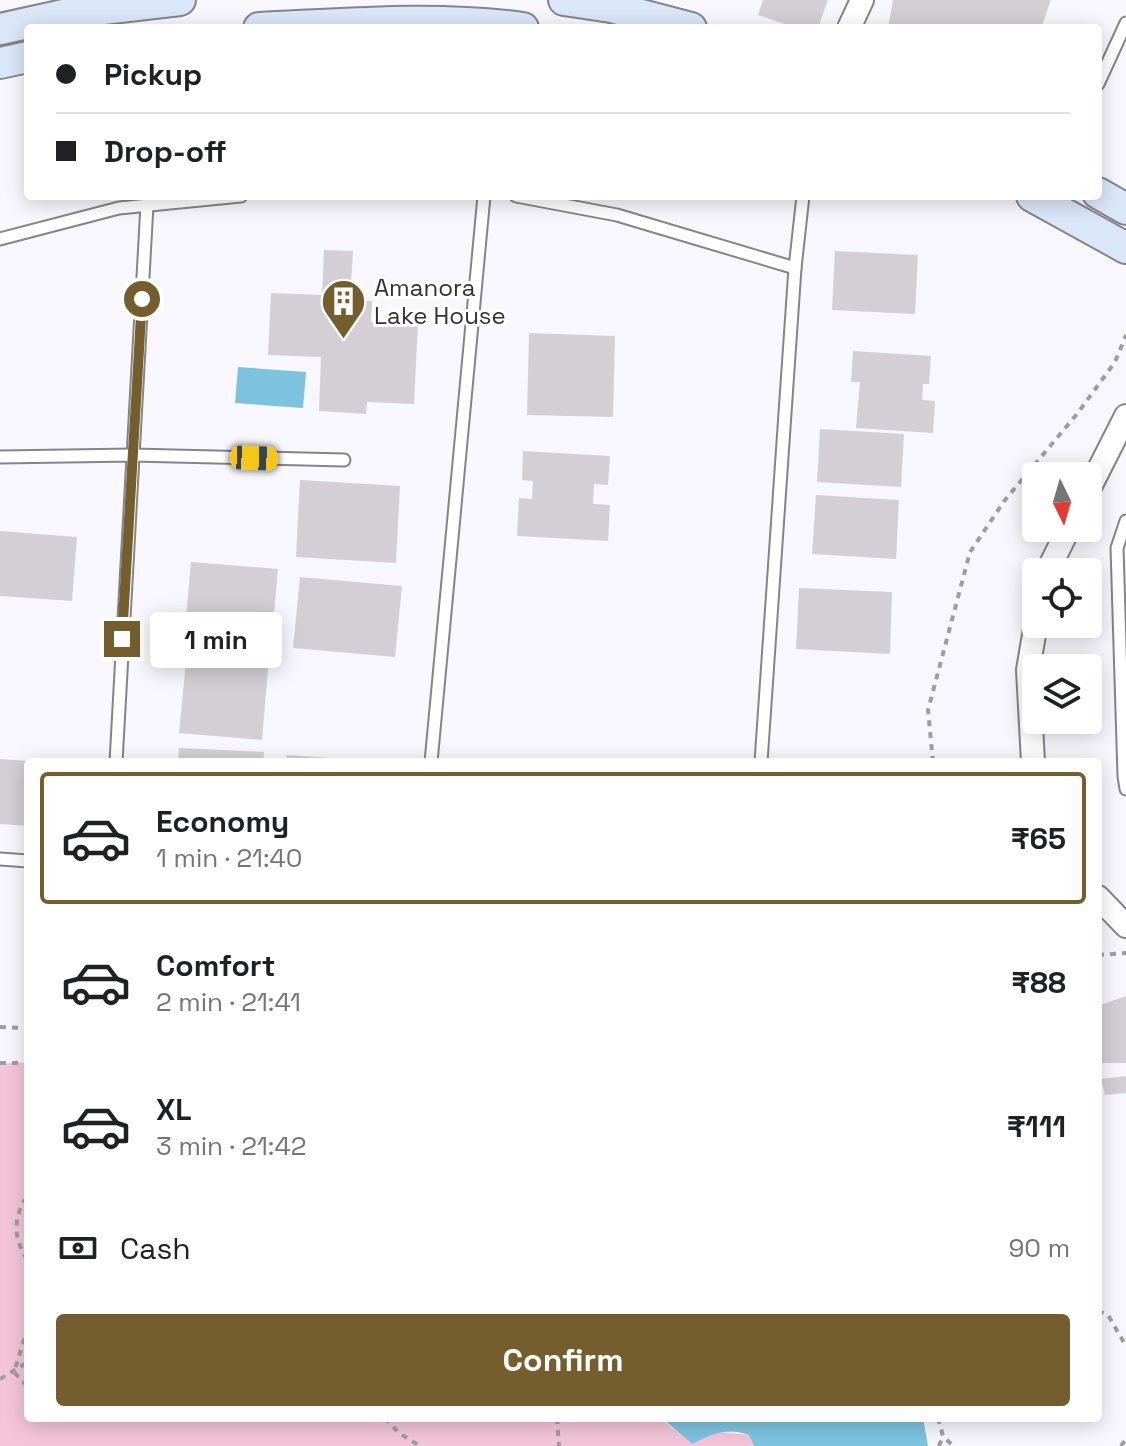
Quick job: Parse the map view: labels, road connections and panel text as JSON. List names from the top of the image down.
{
  "places": {
    "building": ["Amanora Lake House"]
  },
  "north": "bottom",
  "page": {
    "banner": ["Pickup", "Drop-off"],
    "bubble": "1 min",
    "list": [
      {
        "name": "Economy",
        "note": "1 min · 21:40",
        "value": "₹65"
      },
      {
        "name": "Comfort",
        "note": "2 min · 21:41",
        "value": "₹88"
      },
      {
        "name": "XL",
        "note": "3 min · 21:42",
        "value": "₹111"
      }
    ],
    "pay": ["Cash", "90 m"],
    "buttons": "Confirm"
  }
}
